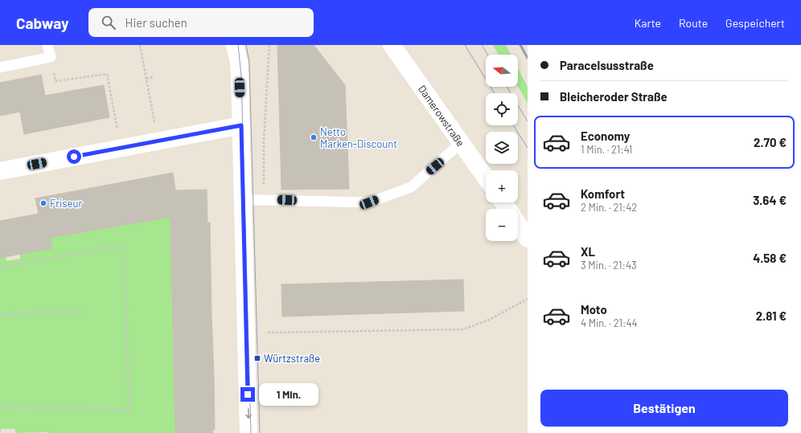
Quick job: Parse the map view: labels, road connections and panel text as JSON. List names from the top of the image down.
{
  "streets": {
    "street": ["Damerowstraße"]
  },
  "places": {
    "other": ["Netto Marken-Discount", "Friseur"],
    "transit": ["Würtzstraße"]
  },
  "north": "left",
  "page": {
    "header": "Cabway",
    "search": "Hier suchen",
    "nav": ["Karte", "Route", "Gespeichert"],
    "banner": ["Paracelsusstraße", "Bleicheroder Straße"],
    "map_buttons": ["+", "−"],
    "list": [
      {
        "name": "Economy",
        "note": "1 Min. · 21:41",
        "value": "2.70 €"
      },
      {
        "name": "Komfort",
        "note": "2 Min. · 21:42",
        "value": "3.64 €"
      },
      {
        "name": "XL",
        "note": "3 Min. · 21:43",
        "value": "4.58 €"
      },
      {
        "name": "Moto",
        "note": "4 Min. · 21:44",
        "value": "2.81 €"
      }
    ],
    "bubble": "1 Min.",
    "buttons": "Bestätigen"
  }
}
